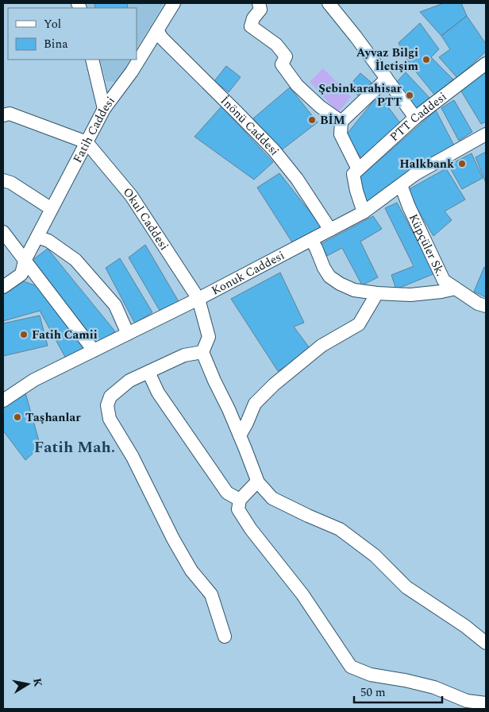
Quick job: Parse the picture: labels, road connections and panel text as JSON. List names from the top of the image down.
{
  "streets": {
    "street": [
      "PTT Caddesi",
      "İnönü Caddesi",
      "Fatih Caddesi",
      "Okul Caddesi",
      "Küpçüler Sk.",
      "Konuk Caddesi"
    ]
  },
  "crossings": [
    ["İnönü Caddesi", "Fatih Caddesi"],
    ["İnönü Caddesi", "Konuk Caddesi"],
    ["Fatih Caddesi", "Okul Caddesi"],
    ["Okul Caddesi", "Konuk Caddesi"],
    ["Küpçüler Sk.", "Konuk Caddesi"]
  ],
  "districts": ["Fatih Mah."],
  "places": [
    "Ayvaz Bilgi İletişim",
    "Şebinkarahisar PTT",
    "BİM",
    "Halkbank",
    "Fatih Camii",
    "Taşhanlar"
  ],
  "legend": ["Yol", "Bina"],
  "scale_bar": "50 m",
  "north": "right"
}
